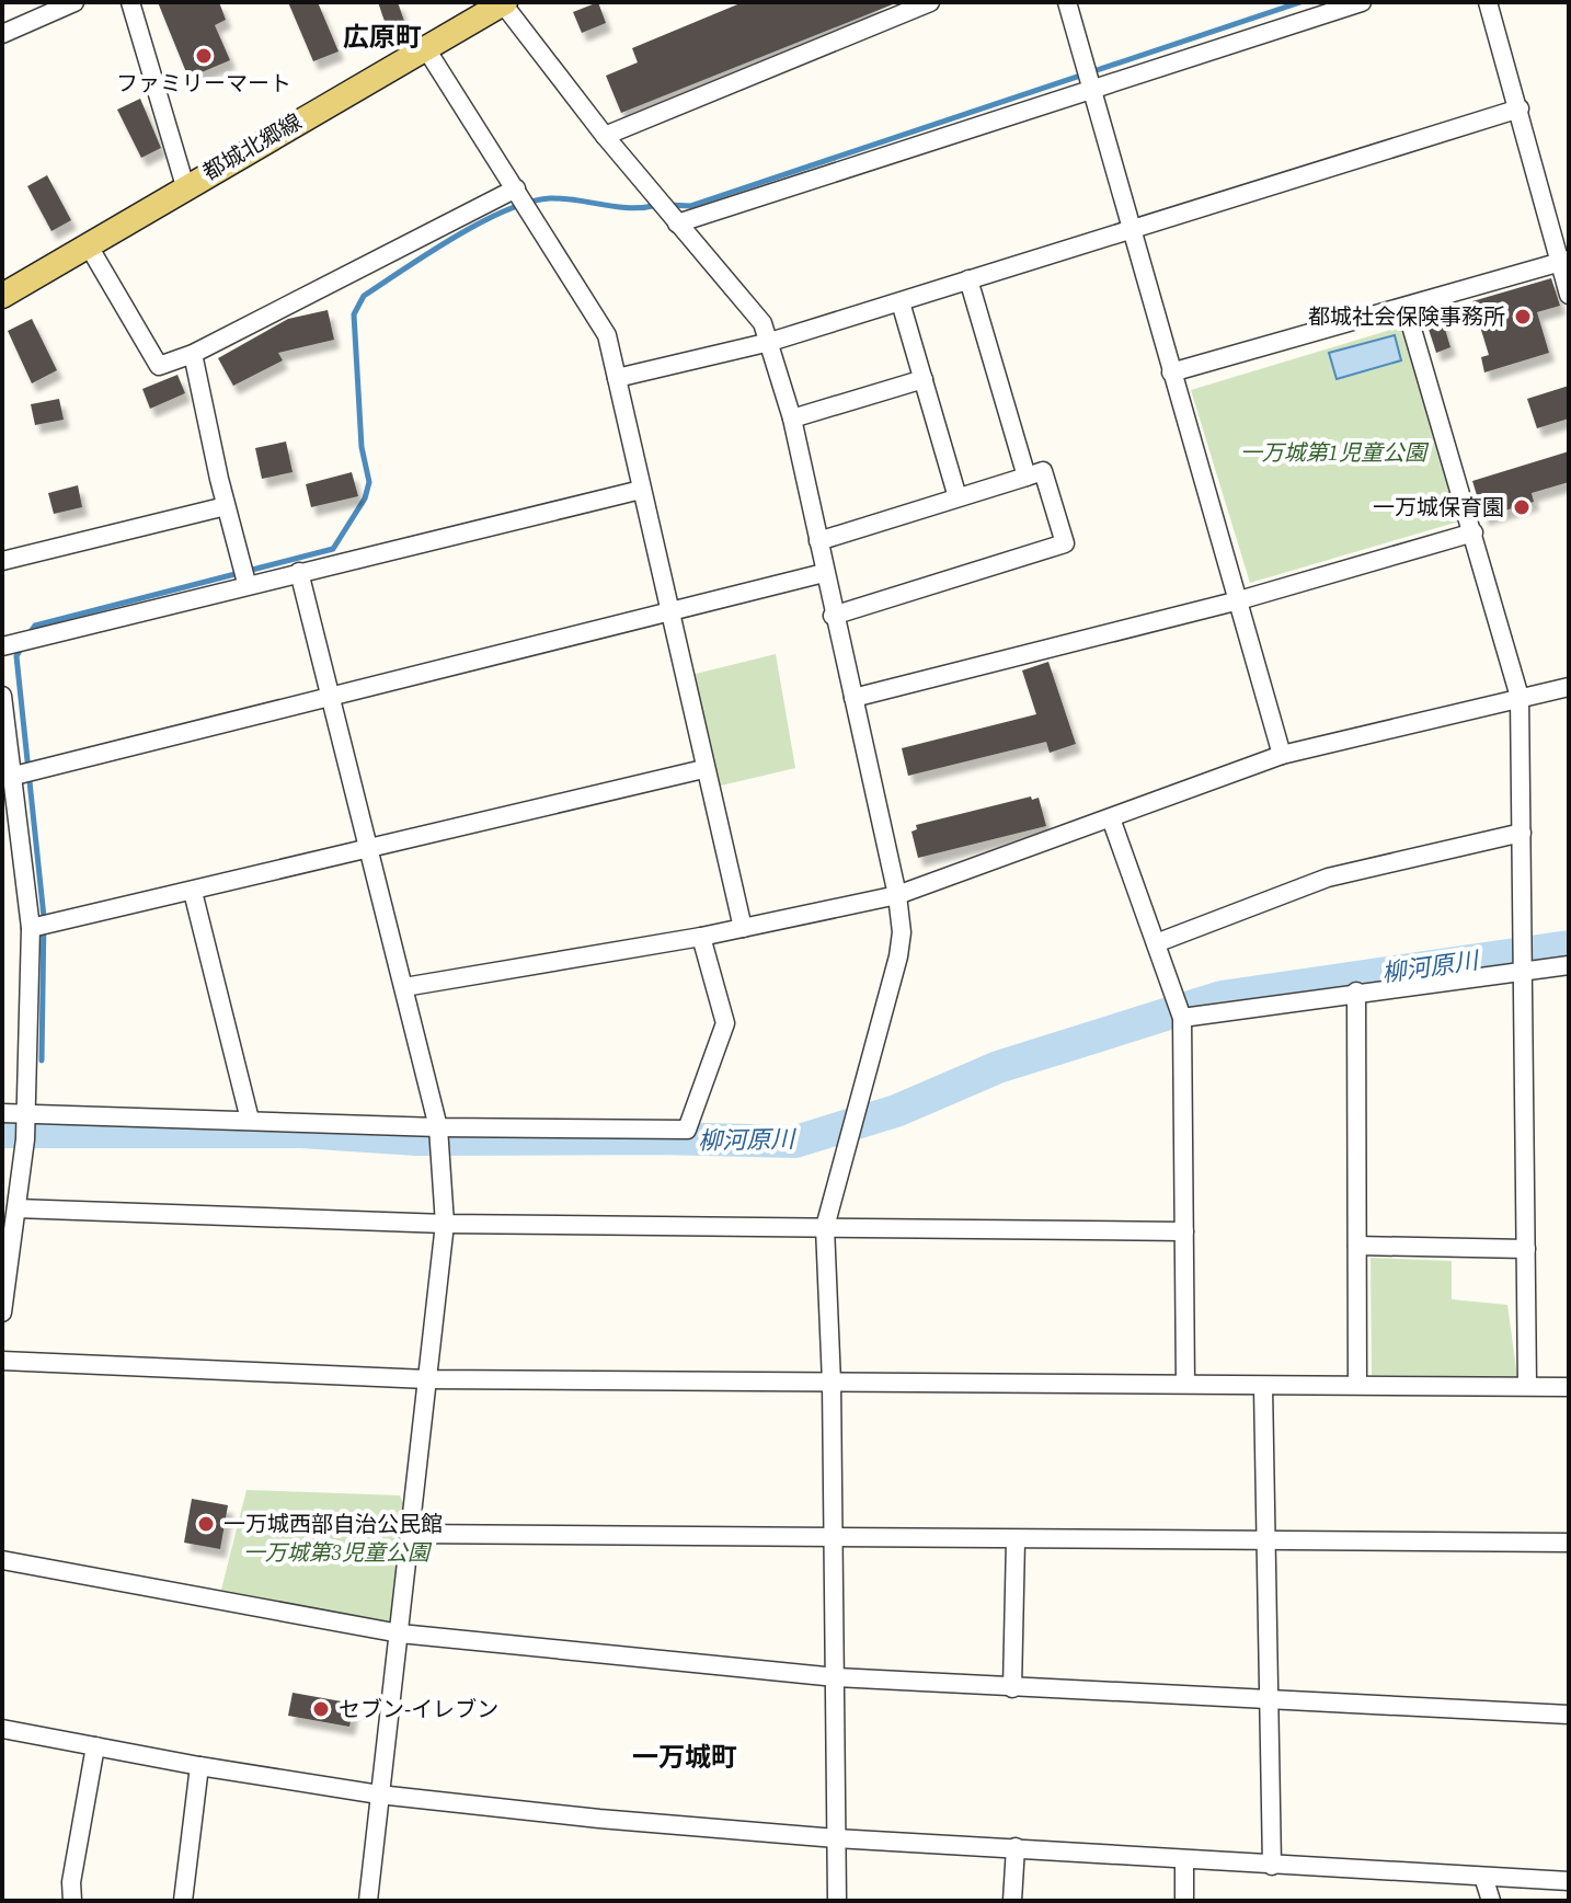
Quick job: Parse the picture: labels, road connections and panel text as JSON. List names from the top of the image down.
{
  "streets": {
    "main road": ["都城北郷線"]
  },
  "districts": ["広原町", "一万城町"],
  "water": ["柳河原川"],
  "parks": ["一万城第1児童公園", "一万城第3児童公園"],
  "places": [
    "ファミリーマート",
    "都城社会保険事務所",
    "一万城保育園",
    "一万城西部自治公民館",
    "セブン-イレブン"
  ]
}
